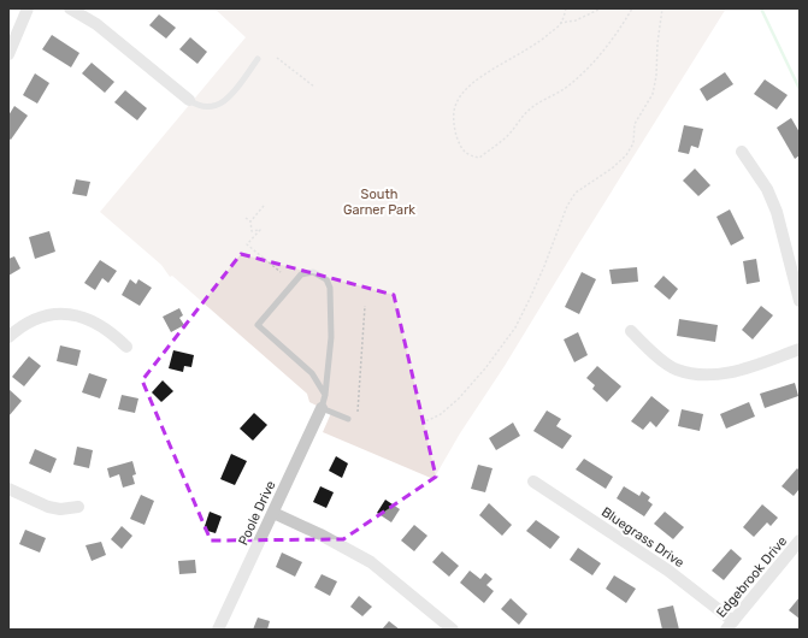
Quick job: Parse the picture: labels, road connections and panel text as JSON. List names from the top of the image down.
{
  "streets": {
    "street": ["Poole Drive", "Bluegrass Drive", "Edgebrook Drive"]
  },
  "crossings": [
    ["Bluegrass Drive", "Edgebrook Drive"]
  ],
  "parks": ["South Garner Park"]
}
